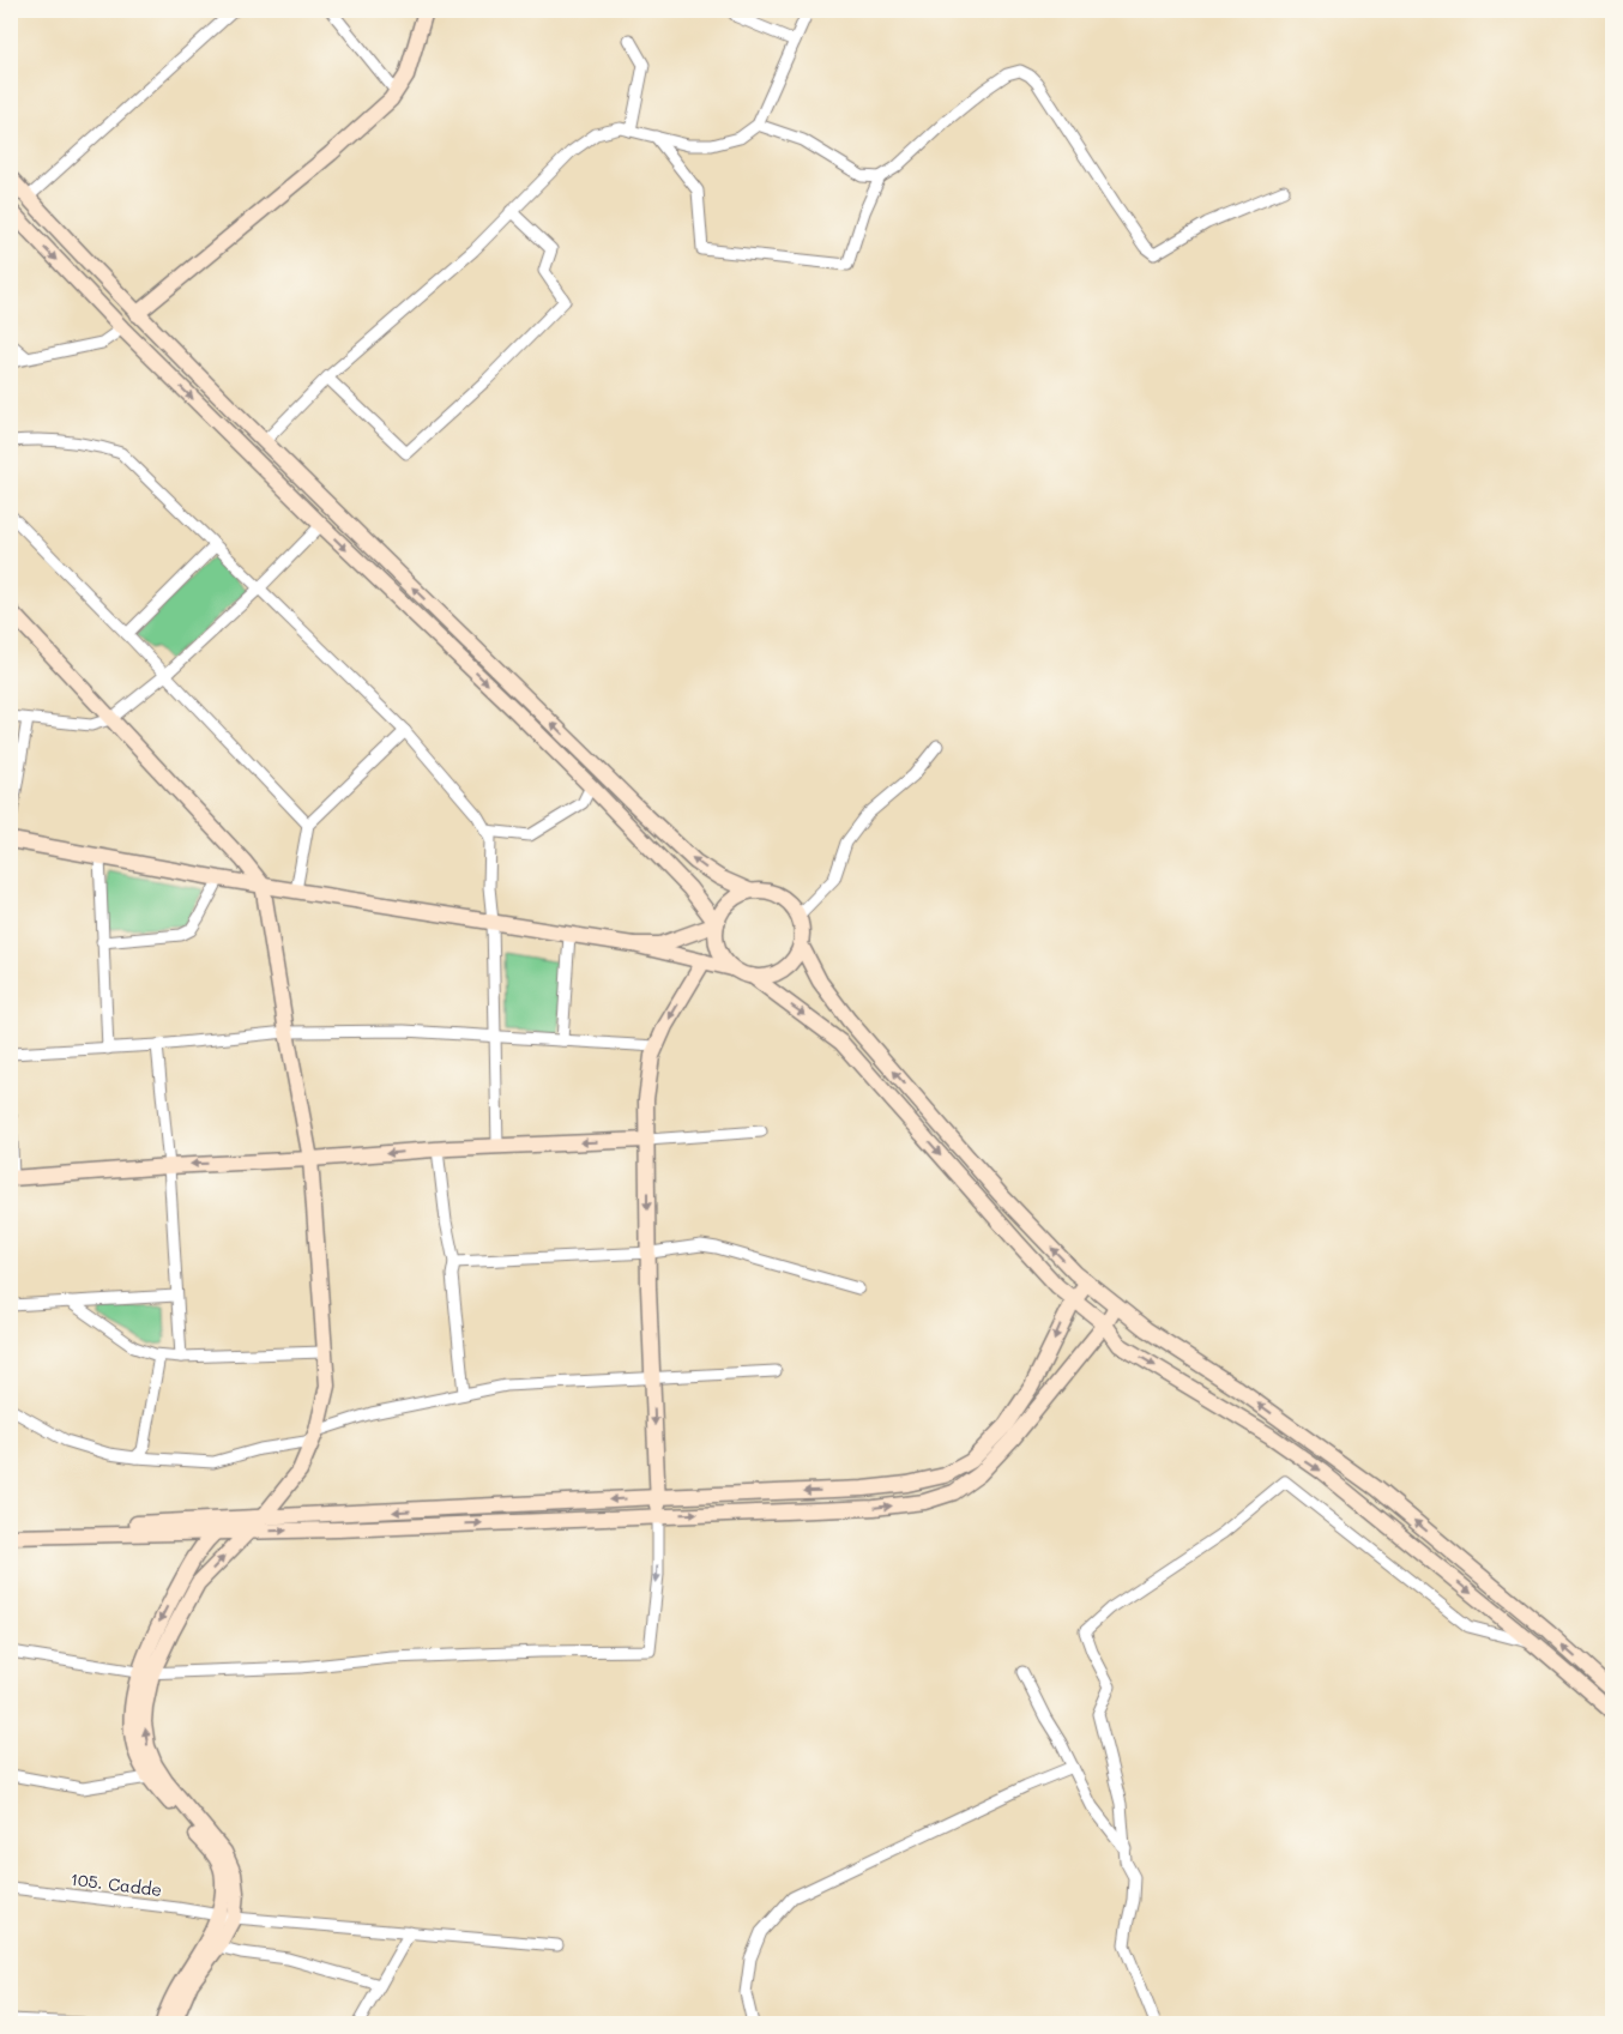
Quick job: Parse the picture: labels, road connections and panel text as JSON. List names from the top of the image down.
{
  "streets": {
    "street": ["105. Cadde"]
  }
}
